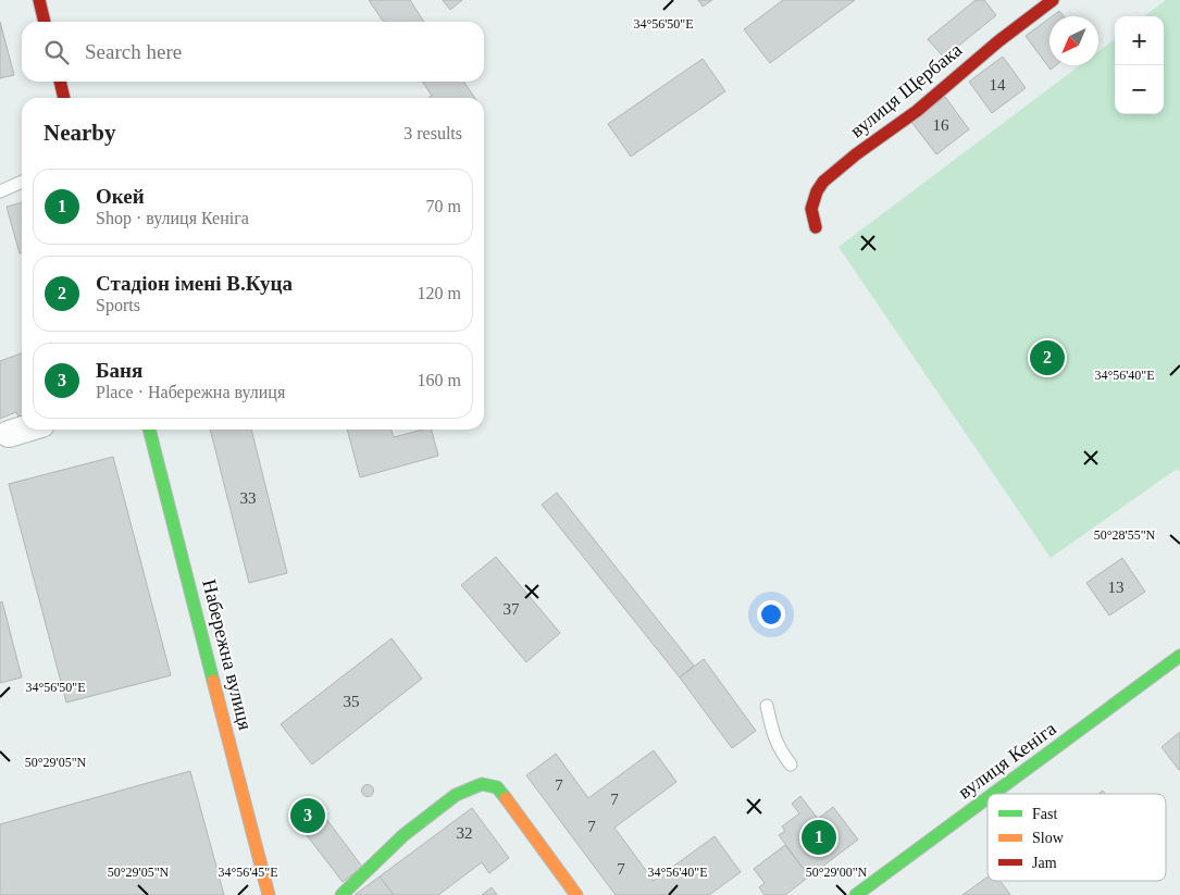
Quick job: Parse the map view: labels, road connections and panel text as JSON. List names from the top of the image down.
{
  "streets": {
    "main road": ["вулиця Щербака", "Набережна вулиця", "вулиця Кеніга"]
  },
  "house_numbers": [
    "14",
    "16",
    "33",
    "13",
    "37",
    "35",
    "7",
    "7",
    "7",
    "32",
    "7"
  ],
  "legend": ["Fast", "Slow", "Jam"],
  "north": "bottom left",
  "page": {
    "map_buttons": ["+", "−"],
    "search": "Search here",
    "heading": ["Nearby", "3 results"],
    "list": [
      {
        "mark": "1",
        "name": "Окей",
        "note": "Shop · вулиця Кеніга",
        "value": "70 m"
      },
      {
        "mark": "2",
        "name": "Стадіон імені В.Куца",
        "note": "Sports",
        "value": "120 m"
      },
      {
        "mark": "3",
        "name": "Баня",
        "note": "Place · Набережна вулиця",
        "value": "160 m"
      }
    ],
    "pins": ["2", "3", "1"]
  },
  "coordinates": [
    "34°56'50\"E",
    "34°56'40\"E",
    "50°28'55\"N",
    "50°29'05\"N",
    "34°56'45\"E",
    "50°29'00\"N"
  ]
}
